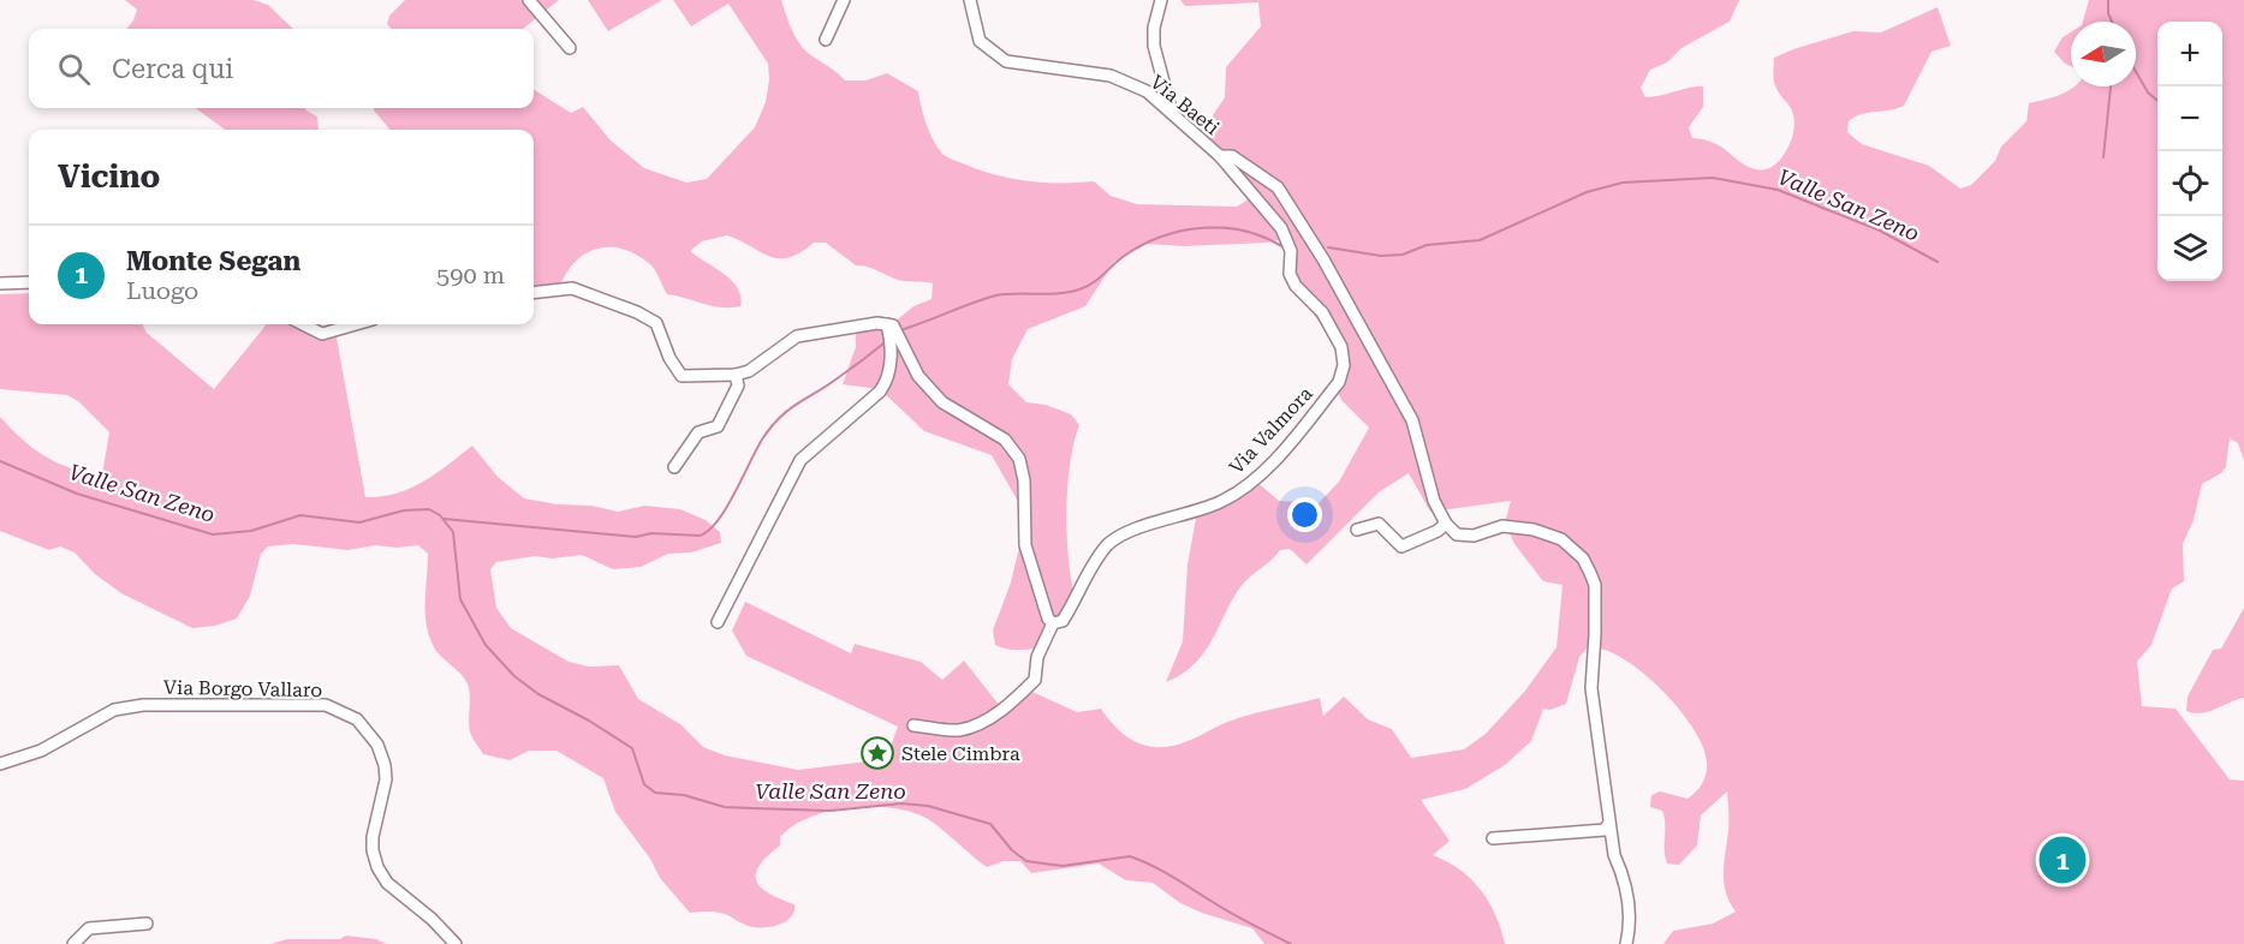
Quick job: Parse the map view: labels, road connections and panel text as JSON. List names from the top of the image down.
{
  "streets": {
    "street": ["Via Baeti", "Via Valmora", "Via Borgo Vallaro"]
  },
  "crossings": [
    ["Via Baeti", "Via Valmora"]
  ],
  "water": ["Valle San Zeno"],
  "places": {
    "place": ["Stele Cimbra"]
  },
  "north": "left",
  "page": {
    "map_buttons": ["+", "−"],
    "search": "Cerca qui",
    "heading": "Vicino",
    "list": [
      {
        "mark": "1",
        "name": "Monte Segan",
        "note": "Luogo",
        "value": "590 m"
      }
    ],
    "pins": "1"
  }
}
